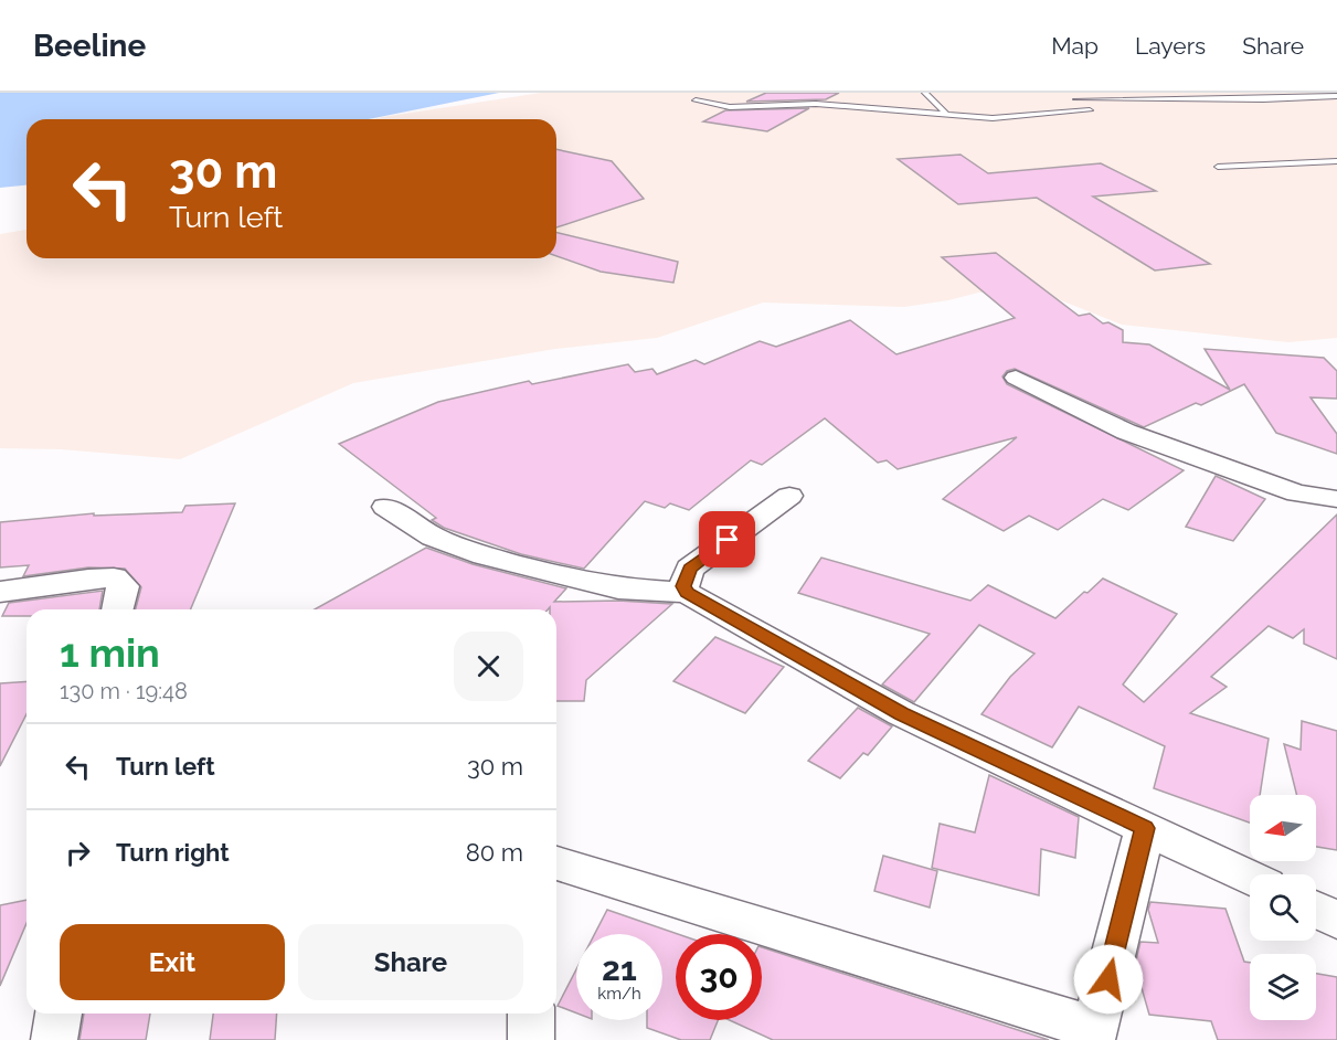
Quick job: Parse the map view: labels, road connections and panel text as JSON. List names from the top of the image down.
{
  "north": "left",
  "page": {
    "header": "Beeline",
    "nav": ["Map", "Layers", "Share"],
    "turn": ["30 m", "Turn left"],
    "heading": ["1 min", "130 m · 19:48"],
    "list": [
      {
        "name": "Turn left",
        "value": "30 m"
      },
      {
        "name": "Turn right",
        "value": "80 m"
      }
    ],
    "buttons": ["Exit", "Share"],
    "speed": "21 km/h",
    "limit": "30"
  }
}
